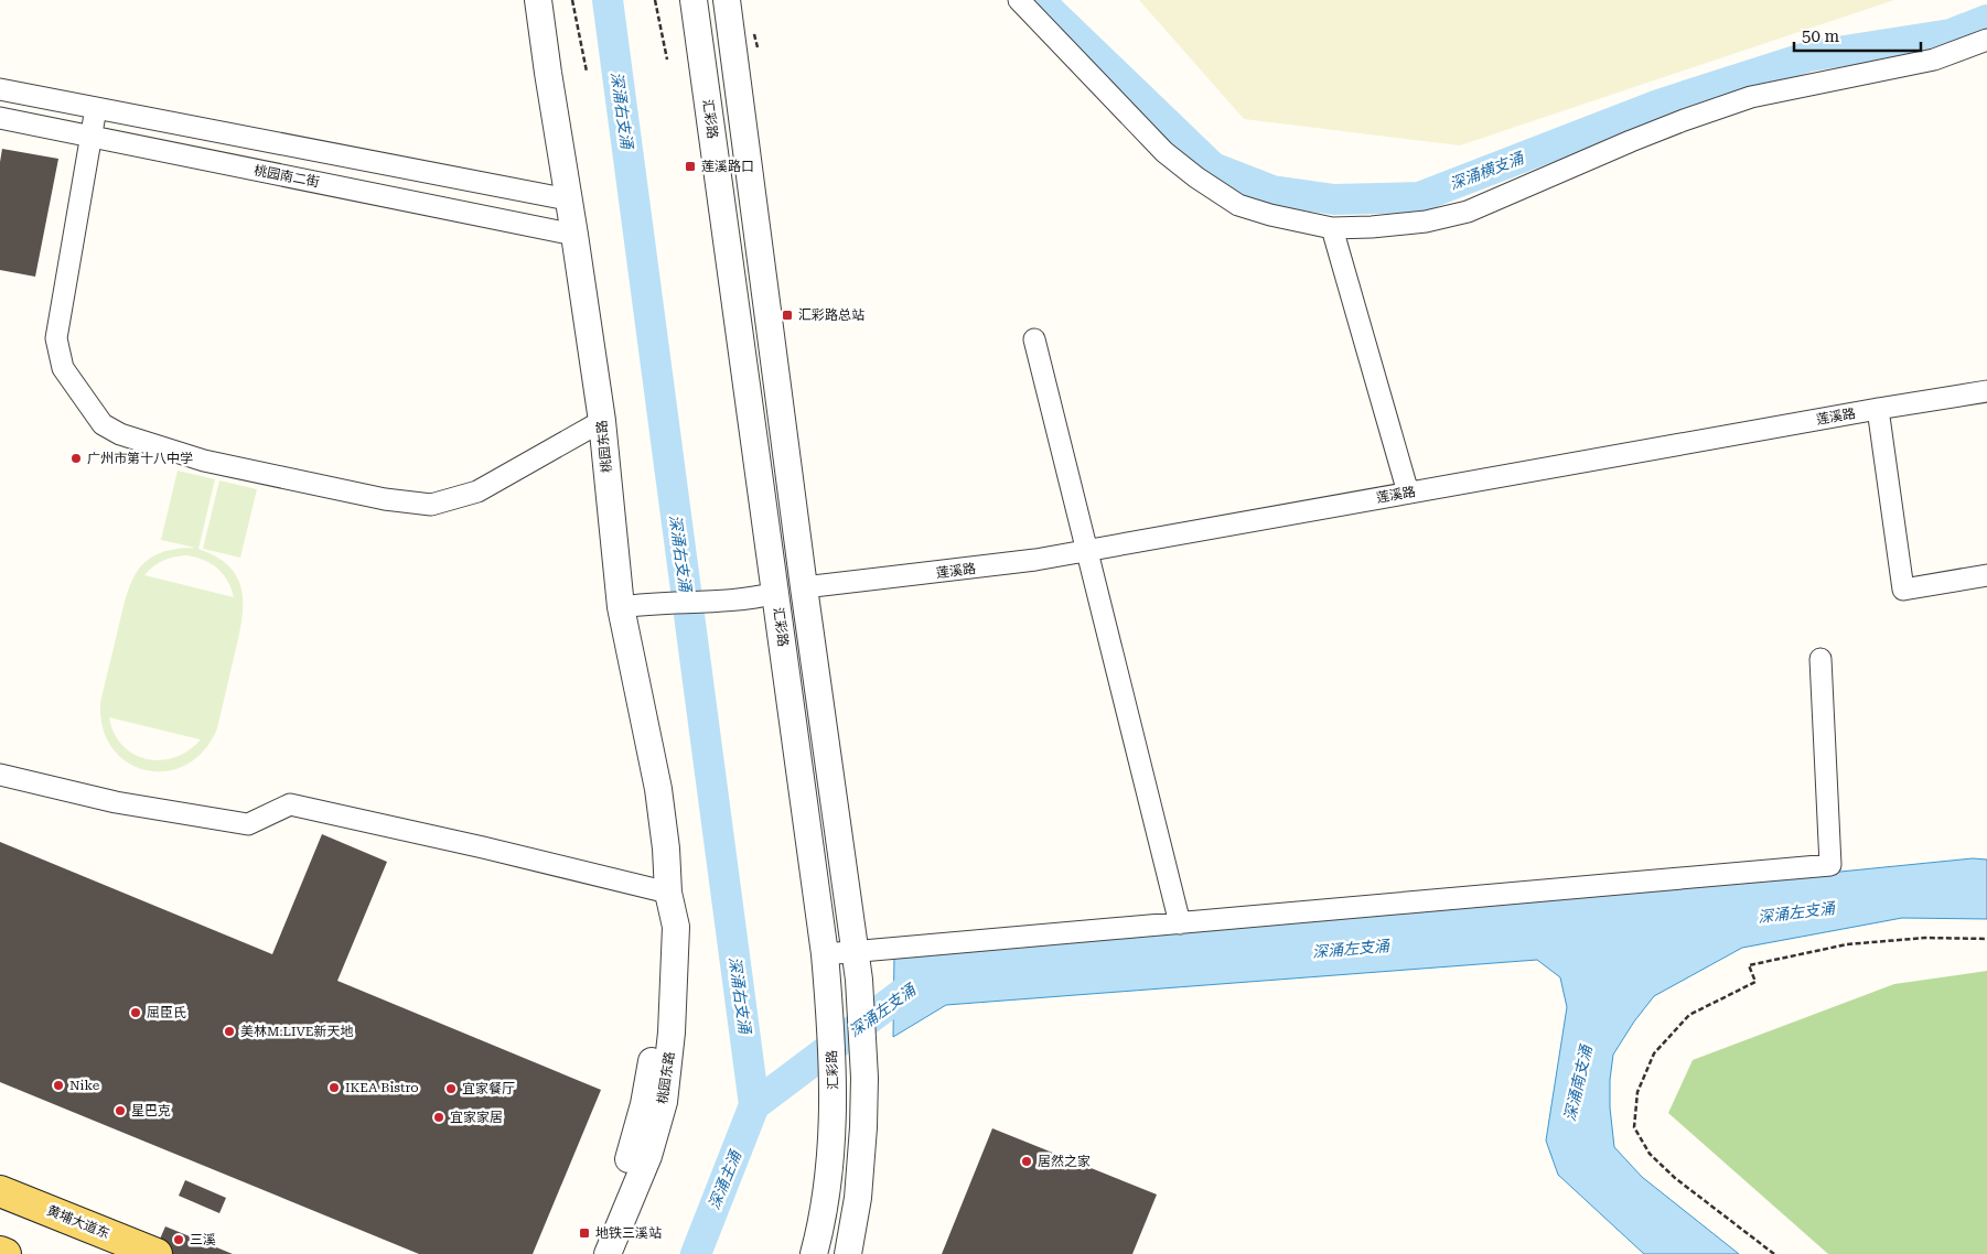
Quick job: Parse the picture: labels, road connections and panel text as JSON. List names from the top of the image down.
{
  "streets": {
    "main road": ["黄埔大道东"],
    "street": [
      "汇彩路",
      "桃园南二街",
      "莲溪路",
      "桃园东路"
    ]
  },
  "crossings": [
    ["汇彩路", "莲溪路"],
    ["桃园南二街", "桃园东路"]
  ],
  "water": [
    "深涌右支涌",
    "深涌横支涌",
    "深涌左支涌",
    "深涌南支涌",
    "深涌主涌"
  ],
  "places": {
    "transit": ["莲溪路口", "汇彩路总站", "地铁三溪站"],
    "other": [
      "广州市第十八中学",
      "屈臣氏",
      "美林M.LIVE新天地",
      "Nike",
      "IKEA Bistro",
      "宜家餐厅",
      "星巴克",
      "宜家家居",
      "居然之家",
      "三溪"
    ]
  },
  "scale_bar": "50 m"
}
